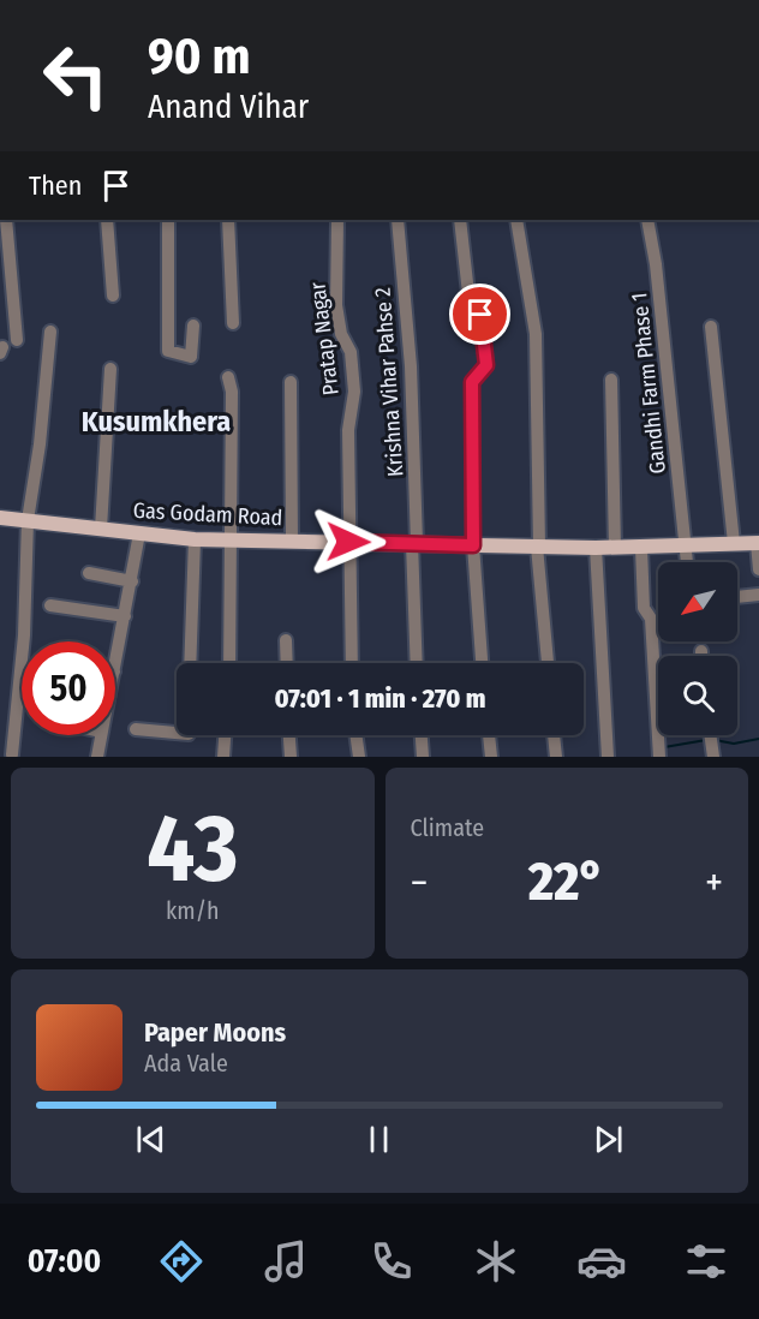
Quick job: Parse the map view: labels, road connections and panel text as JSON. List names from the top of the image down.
{
  "streets": {
    "main road": ["Gas Godam Road"],
    "street": ["Pratap Nagar", "Krishna Vihar Pahse 2", "Gandhi Farm Phase 1"]
  },
  "crossings": [
    ["Pratap Nagar", "Gas Godam Road"],
    ["Krishna Vihar Pahse 2", "Gas Godam Road"],
    ["Gandhi Farm Phase 1", "Gas Godam Road"]
  ],
  "districts": ["Kusumkhera"],
  "north": "bottom left",
  "page": {
    "turn": ["90 m", "Anand Vihar"],
    "then": "Then",
    "limit": "50",
    "trip": "07:01 · 1 min · 270 m",
    "tile": [
      ["43", "km/h"],
      "Climate"
    ],
    "heat": ["−", "22°", "+"],
    "song": ["Paper Moons", "Ada Vale"],
    "tabs": "07:00"
  }
}
